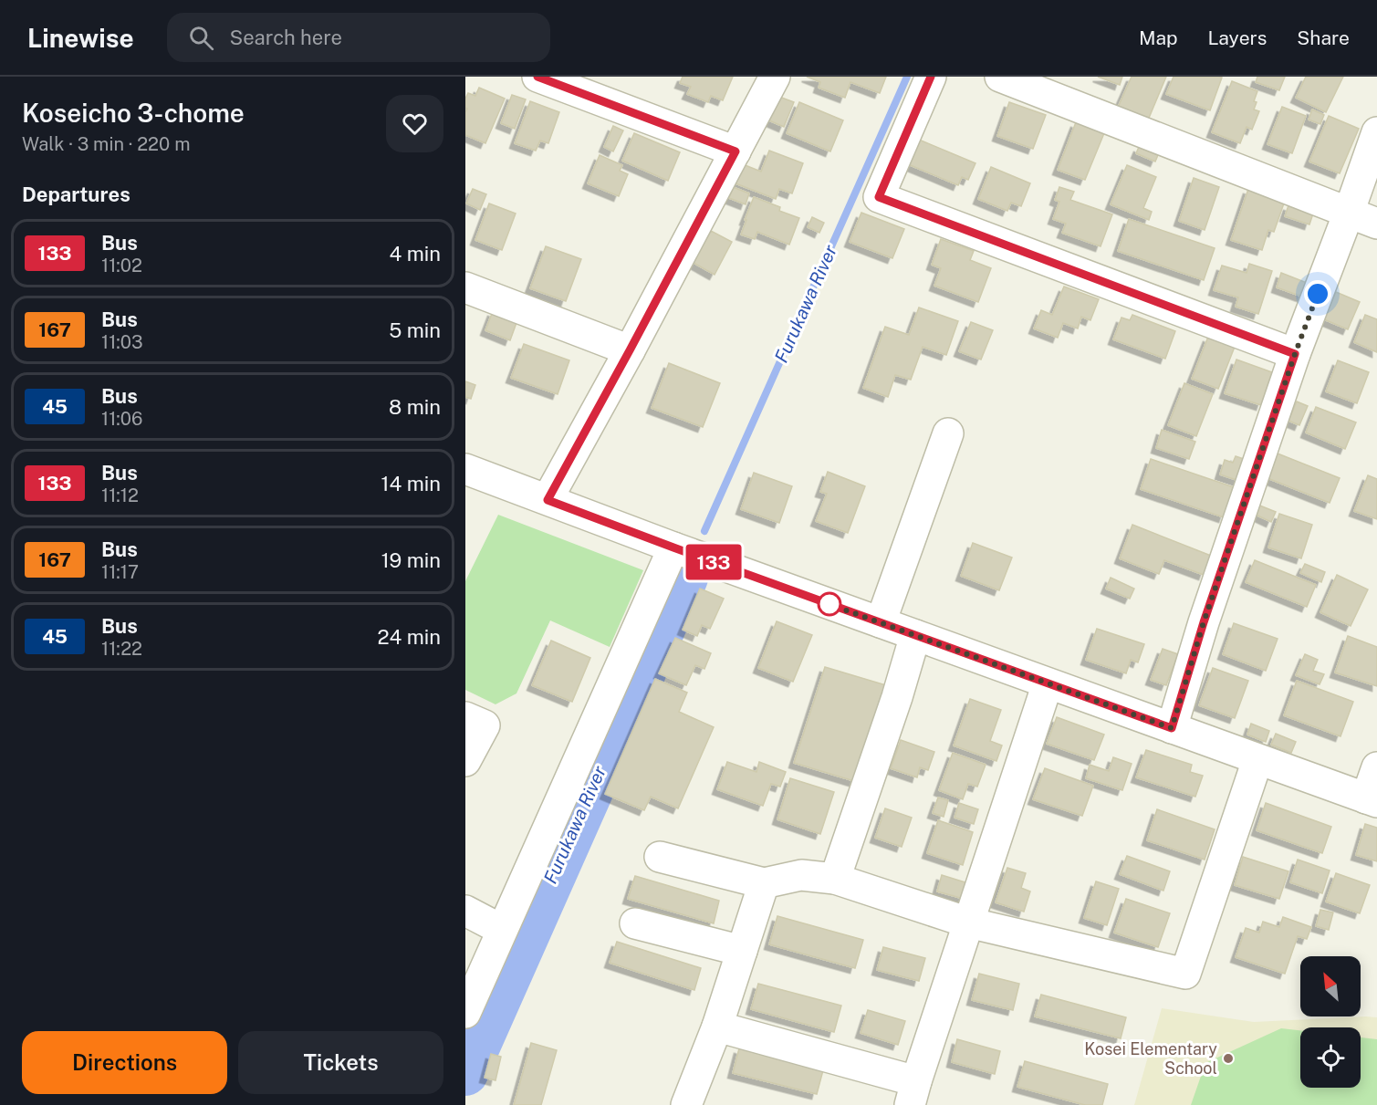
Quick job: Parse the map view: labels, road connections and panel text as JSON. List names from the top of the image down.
{
  "water": ["Furukawa River"],
  "places": ["Kosei Elementary School"],
  "lines": ["bus line 133"],
  "north": "top left",
  "page": {
    "header": "Linewise",
    "search": "Search here",
    "nav": ["Map", "Layers", "Share"],
    "heading": [
      ["Koseicho 3-chome", "Walk · 3 min · 220 m"],
      "Departures"
    ],
    "on_map": "133",
    "list": [
      {
        "mark": "133",
        "name": "Bus",
        "note": "11:02",
        "value": "4 min"
      },
      {
        "mark": "167",
        "name": "Bus",
        "note": "11:03",
        "value": "5 min"
      },
      {
        "mark": "45",
        "name": "Bus",
        "note": "11:06",
        "value": "8 min"
      },
      {
        "mark": "133",
        "name": "Bus",
        "note": "11:12",
        "value": "14 min"
      },
      {
        "mark": "167",
        "name": "Bus",
        "note": "11:17",
        "value": "19 min"
      },
      {
        "mark": "45",
        "name": "Bus",
        "note": "11:22",
        "value": "24 min"
      }
    ],
    "buttons": ["Directions", "Tickets"]
  }
}
